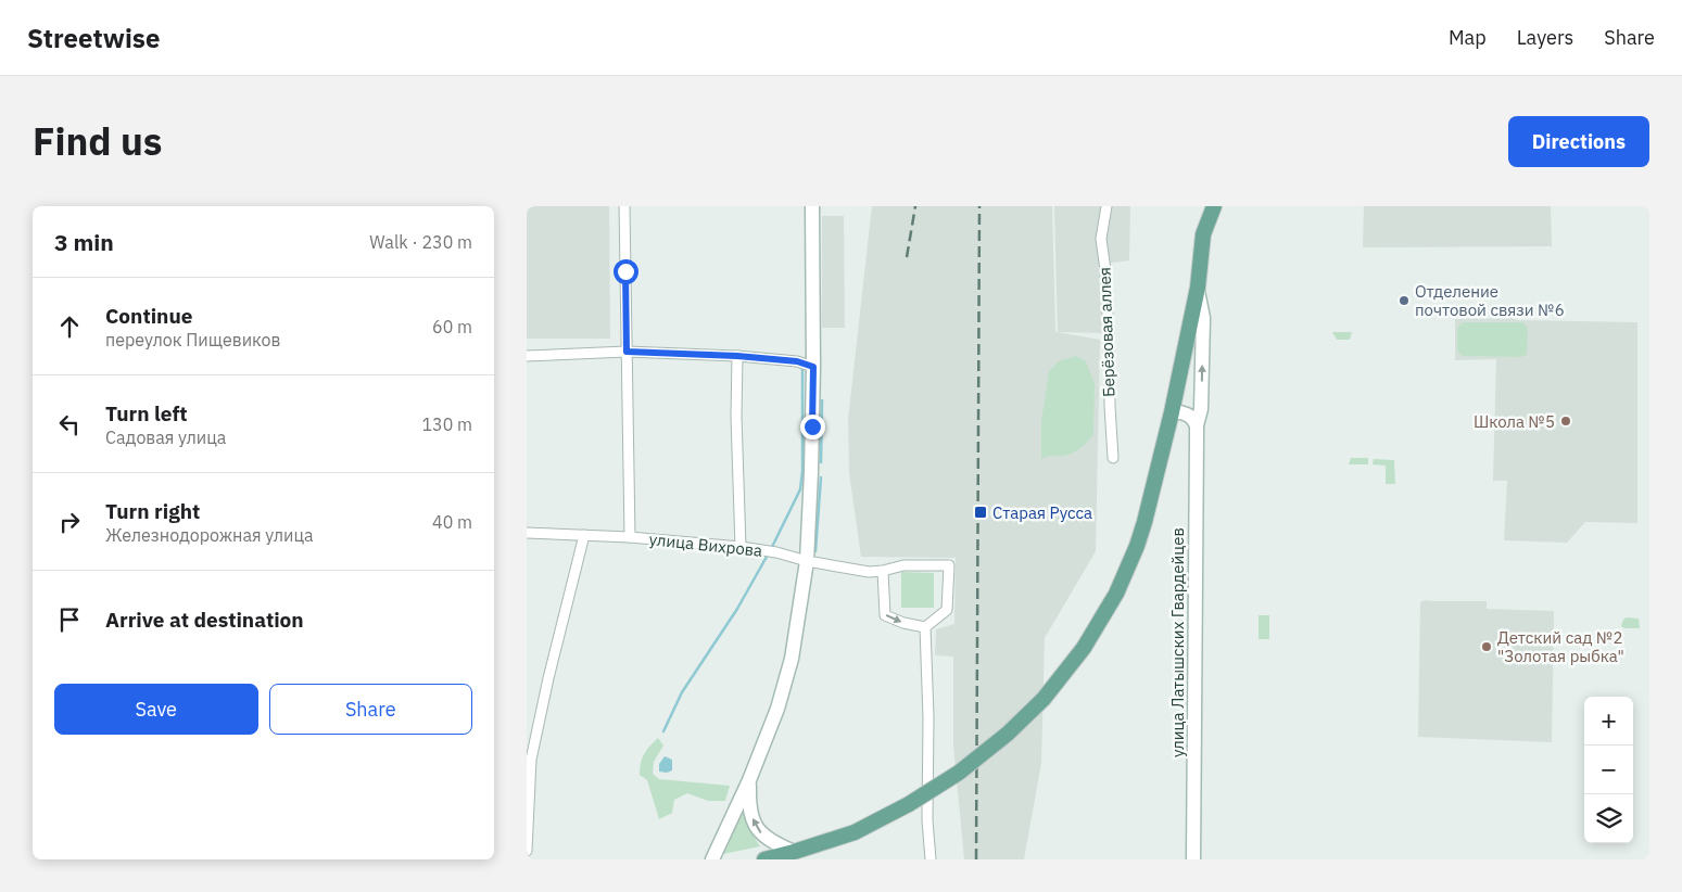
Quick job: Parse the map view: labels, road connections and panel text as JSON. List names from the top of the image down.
{
  "streets": {
    "street": ["Берёзовая аллея", "улица Вихрова", "улица Латышских Гвардейцев"]
  },
  "places": {
    "other": ["Отделение почтовой связи №6", "Школа №5", "Детский сад №2 \"Золотая рыбка\""],
    "transit": ["Старая Русса"]
  },
  "page": {
    "header": "Streetwise",
    "nav": ["Map", "Layers", "Share"],
    "title": "Find us",
    "buttons": [
      "Directions",
      ["Save", "Share"]
    ],
    "heading": ["3 min", "Walk · 230 m"],
    "list": [
      ["Continue", "переулок Пищевиков", "60 m"],
      ["Turn left", "Садовая улица", "130 m"],
      ["Turn right", "Железнодорожная улица", "40 m"],
      "Arrive at destination"
    ],
    "map_buttons": ["+", "−"]
  }
}
